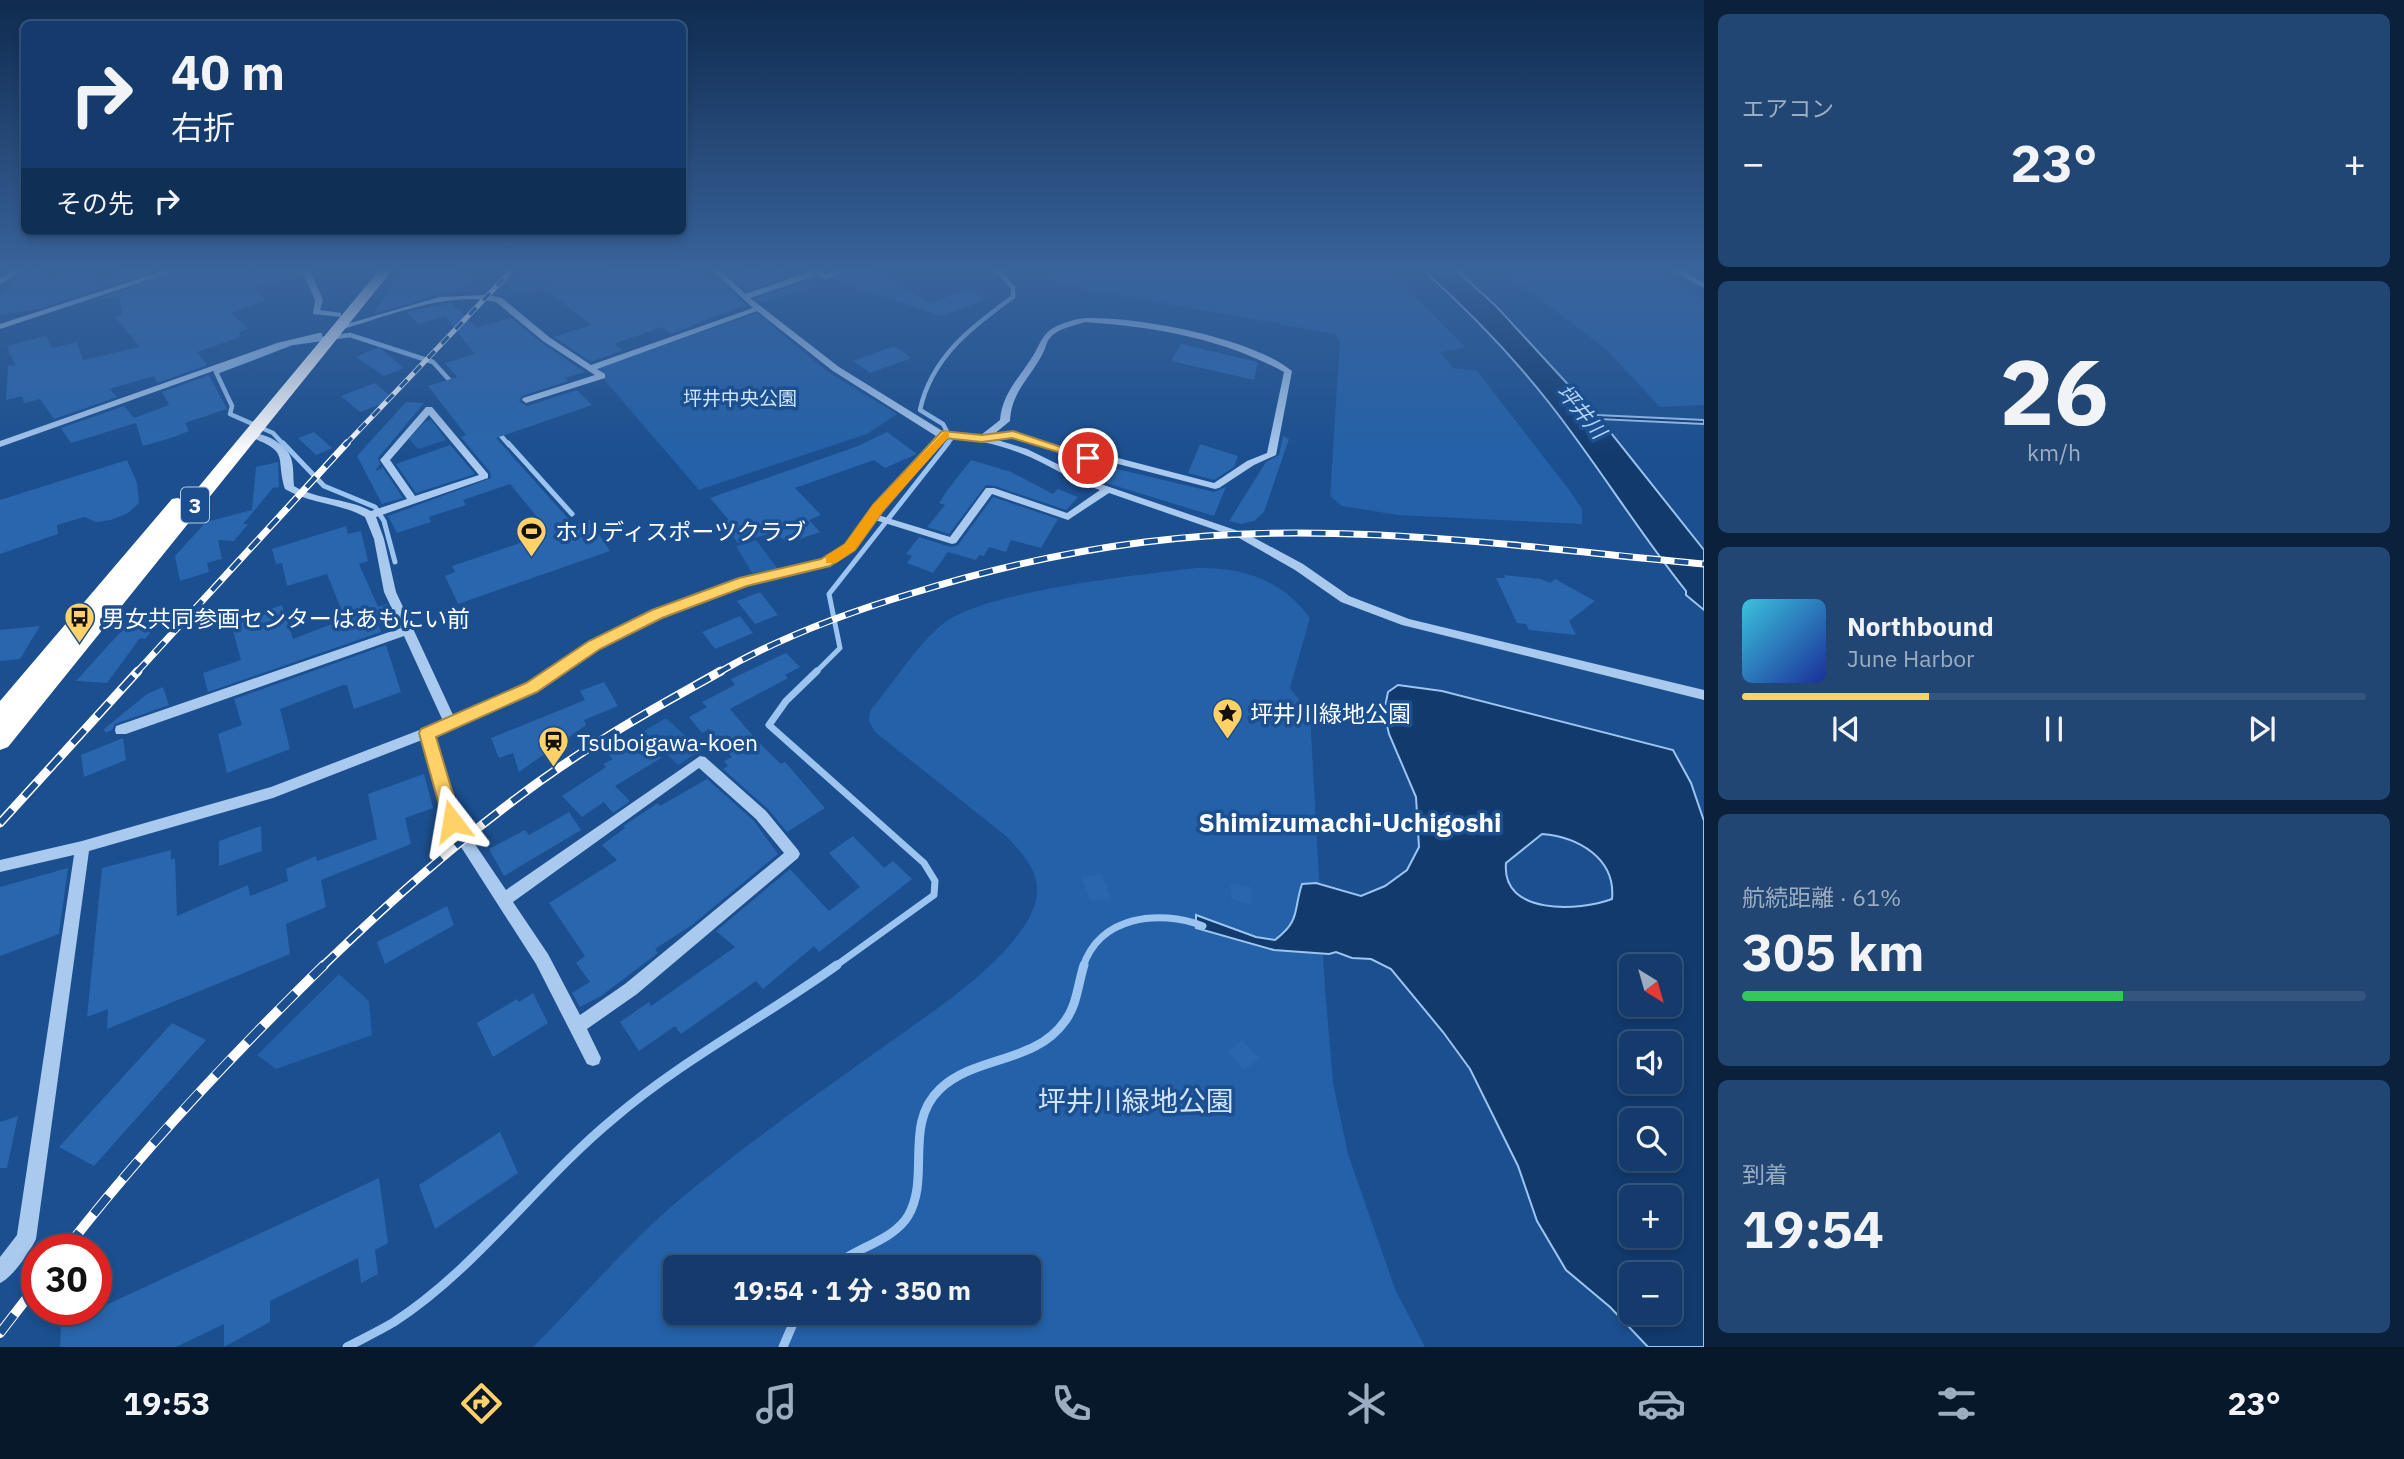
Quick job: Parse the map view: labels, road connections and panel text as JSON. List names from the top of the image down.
{
  "streets": {
    "highway": ["3"]
  },
  "districts": ["Shimizumachi-Uchigoshi"],
  "water": ["坪井川"],
  "parks": ["坪井中央公園", "坪井川緑地公園"],
  "places": {
    "sports": ["ホリディスポーツクラブ"],
    "bus stop": ["男女共同参画センターはあもにい前"],
    "place": ["坪井川綠地公園"],
    "station": ["Tsuboigawa-koen"]
  },
  "north": "bottom right",
  "page": {
    "tile": [
      "エアコン",
      ["26", "km/h"],
      ["航続距離 · 61%", "305 km"],
      ["到着", "19:54"]
    ],
    "turn": ["40 m", "右折"],
    "heat": ["−", "23°", "+"],
    "then": "その先",
    "song": ["Northbound", "June Harbor"],
    "map_buttons": ["+", "−"],
    "limit": "30",
    "trip": "19:54 · 1 分 · 350 m",
    "tabs": ["19:53", "23°"]
  }
}
